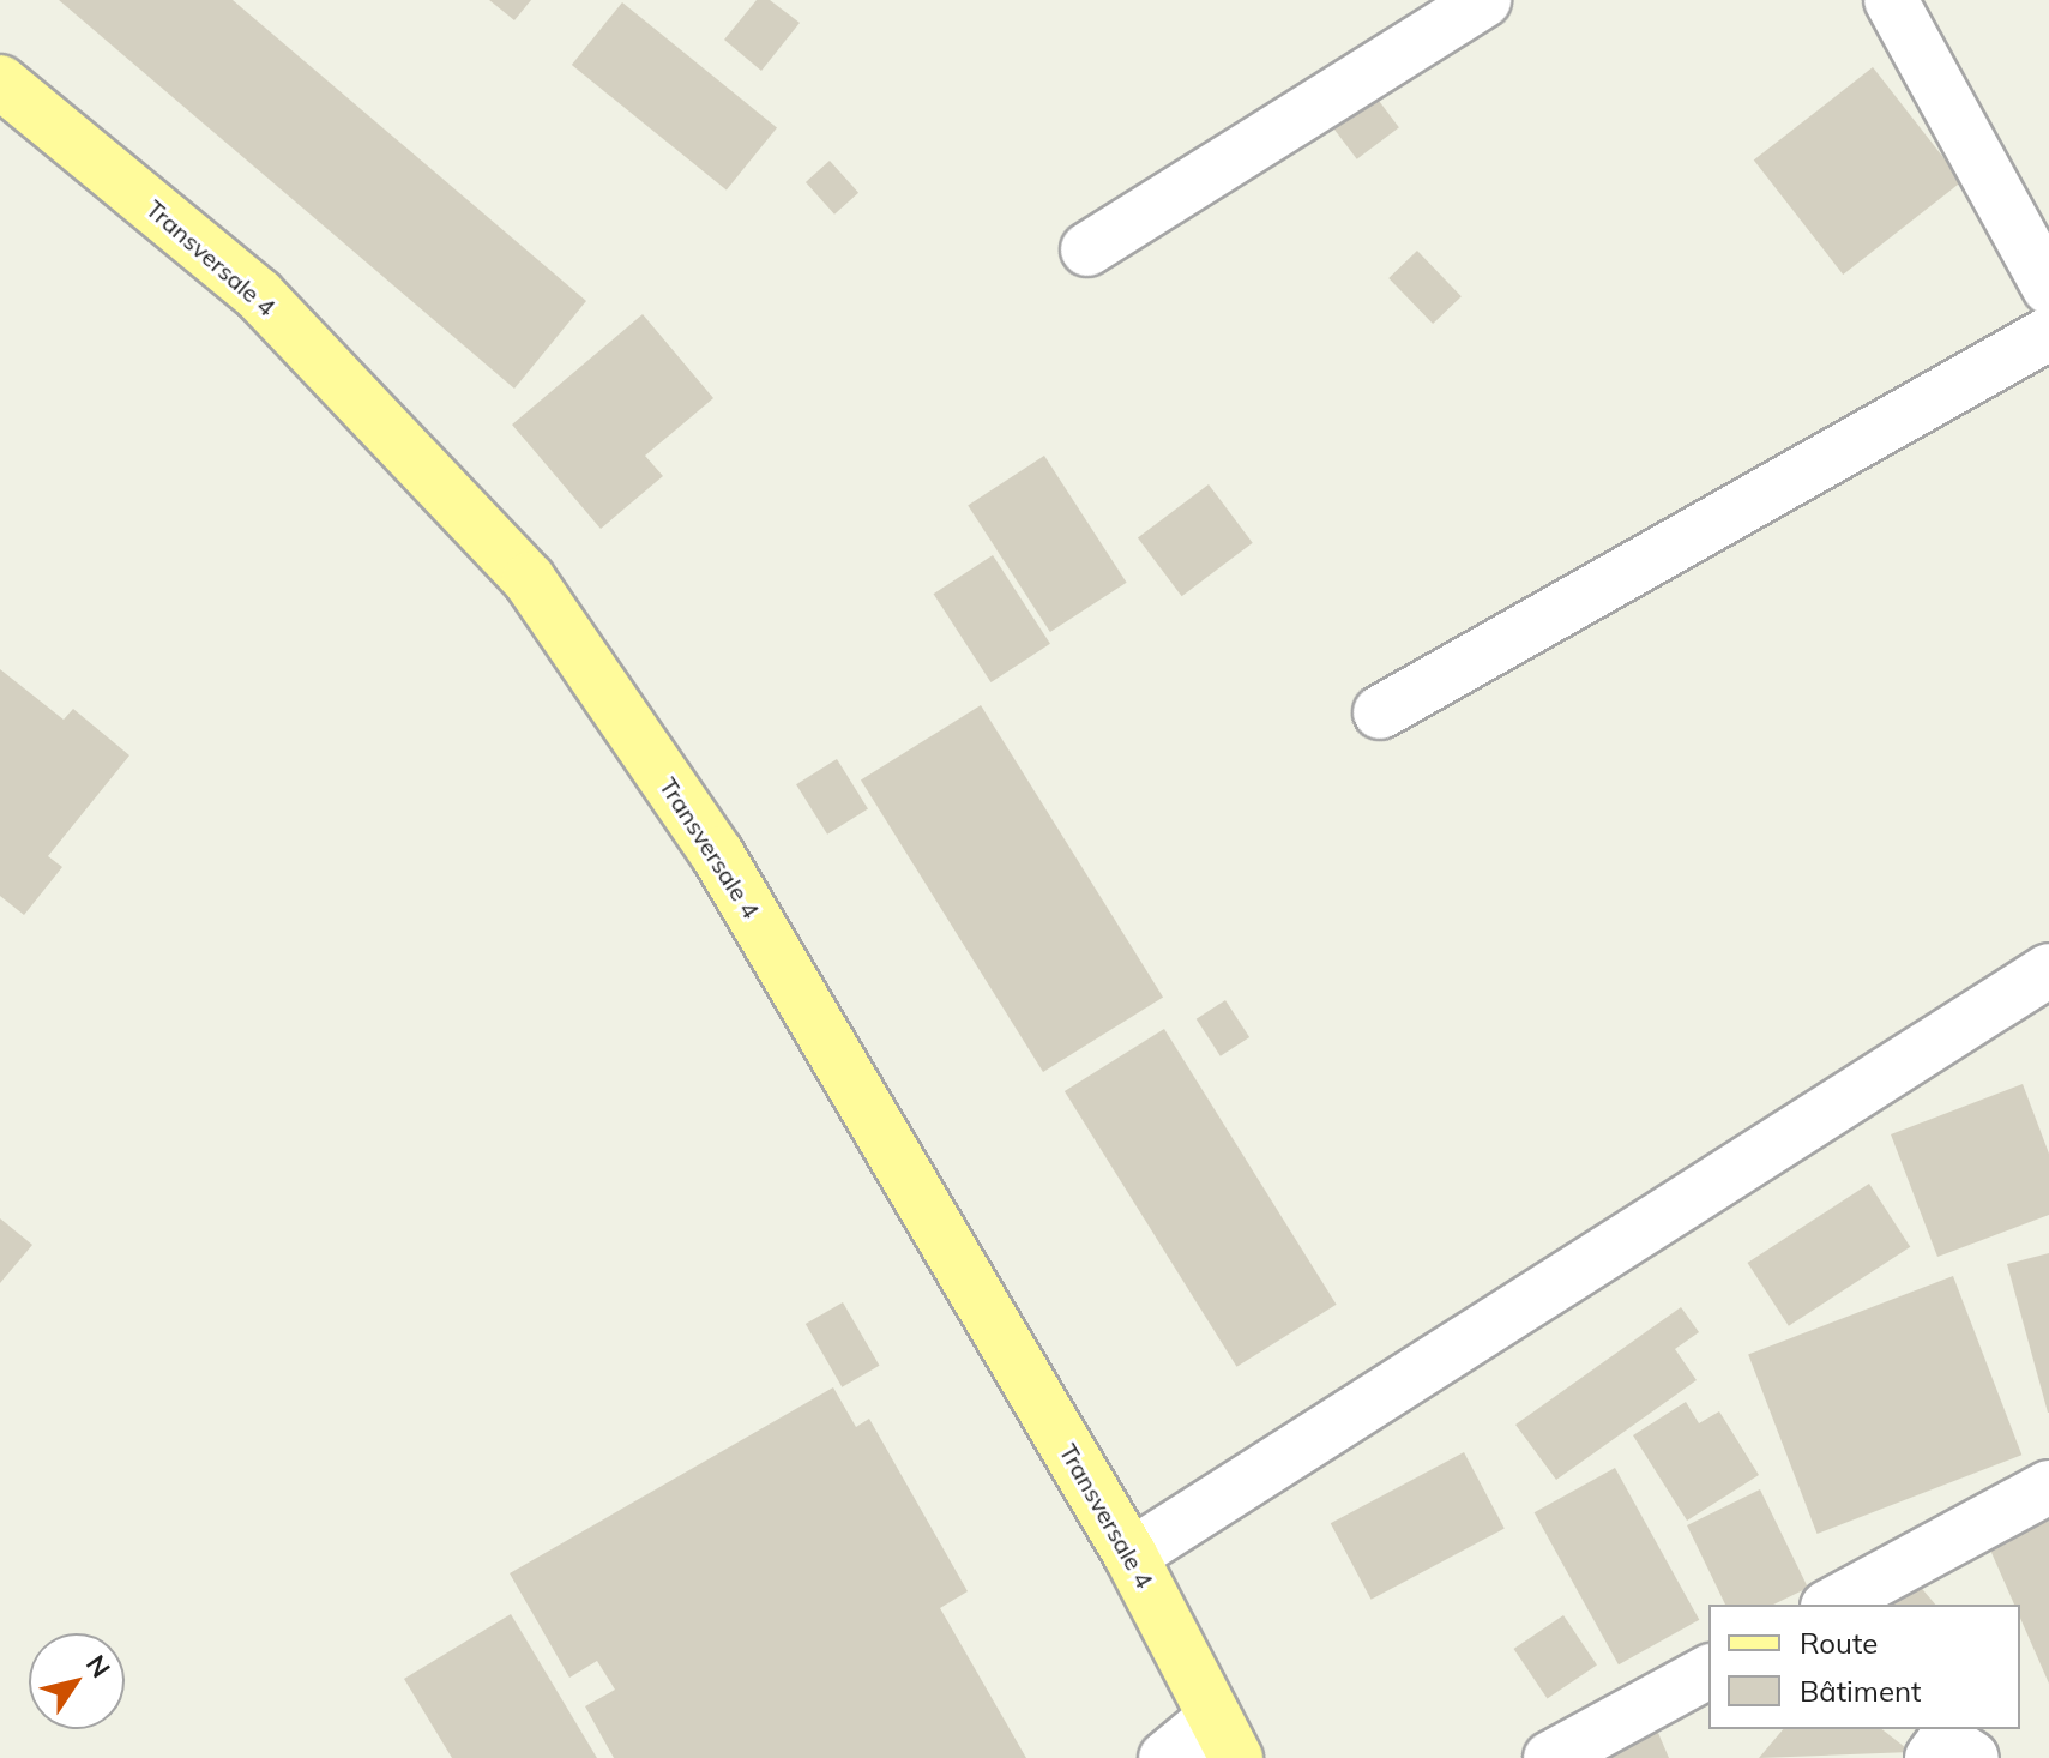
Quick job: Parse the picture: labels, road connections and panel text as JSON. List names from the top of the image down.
{
  "streets": {
    "main road": ["Transversale 4"]
  },
  "legend": ["Route", "Bâtiment"],
  "north": "top right"
}
